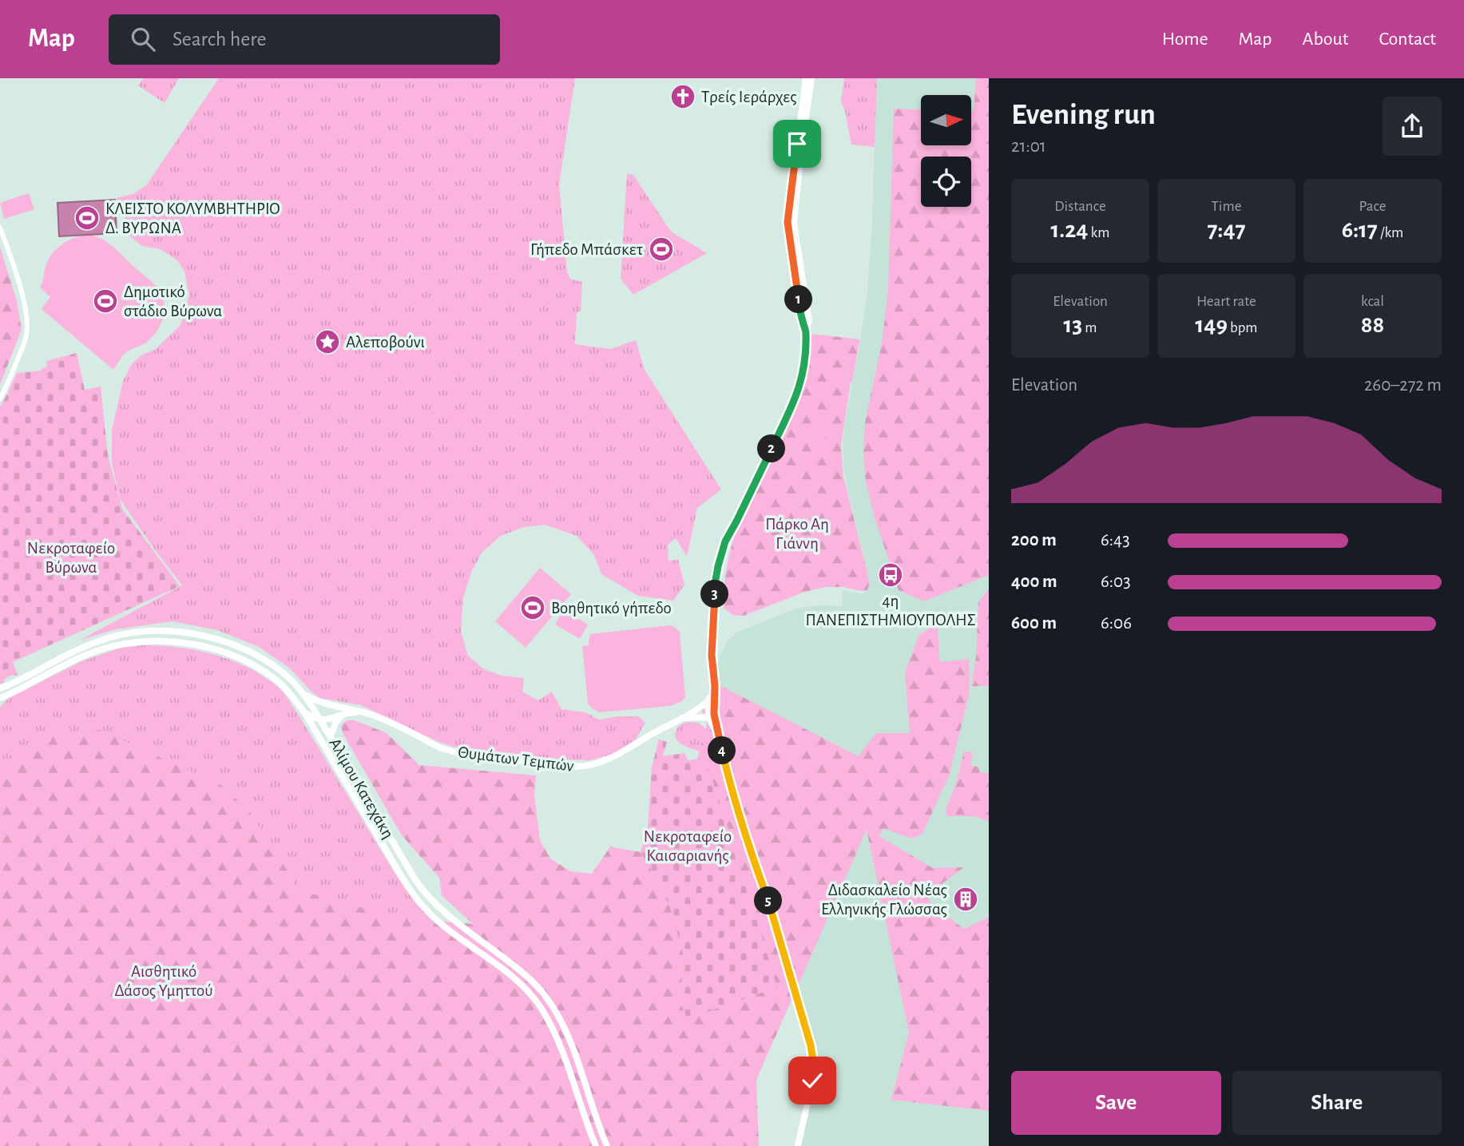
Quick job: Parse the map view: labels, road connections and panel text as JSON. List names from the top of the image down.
{
  "streets": {
    "main road": ["Θυμάτων Τεμπών", "Αλίμου Κατεχάκη"]
  },
  "crossings": [
    ["Θυμάτων Τεμπών", "Αλίμου Κατεχάκη"]
  ],
  "parks": [
    "Πάρκο Αη Γιάννη",
    "Νεκροταφείο Βύρωνα",
    "Νεκροταφείο Καισαριανής",
    "Αισθητικό Δάσος Υμηττού"
  ],
  "places": {
    "church": ["Τρείς Ιεράρχες"],
    "sports": [
      "ΚΛΕΙΣΤΟ ΚΟΛΥΜΒΗΤΗΡΙΟ Δ. ΒΥΡΩΝΑ",
      "Γήπεδο Μπάσκετ",
      "Δημοτικό στάδιο Βύρωνα",
      "Βοηθητικό γήπεδο"
    ],
    "place": ["Αλεποβούνι"],
    "bus stop": ["4η ΠΑΝΕΠΙΣΤΗΜΙΟΥΠΟΛΗΣ"],
    "building": ["Διδασκαλείο Νέας Ελληνικής Γλώσσας"]
  },
  "north": "right",
  "page": {
    "header": "Map",
    "search": "Search here",
    "nav": [
      "Home",
      "Map",
      "About",
      "Contact"
    ],
    "heading": ["Evening run", "21:01"],
    "stats": [
      ["Distance", "1.24 km"],
      ["Time", "7:47"],
      ["Pace", "6:17 /km"],
      ["Elevation", "13 m"],
      ["Heart rate", "149 bpm"],
      ["kcal", "88"]
    ],
    "pins": [
      "1",
      "2",
      "3",
      "4",
      "5"
    ],
    "chart": ["Elevation", "260–272 m"],
    "list": [
      {
        "name": "200 m",
        "note": "6:43"
      },
      {
        "name": "400 m",
        "note": "6:03"
      },
      {
        "name": "600 m",
        "note": "6:06"
      }
    ],
    "buttons": ["Save", "Share"]
  }
}
